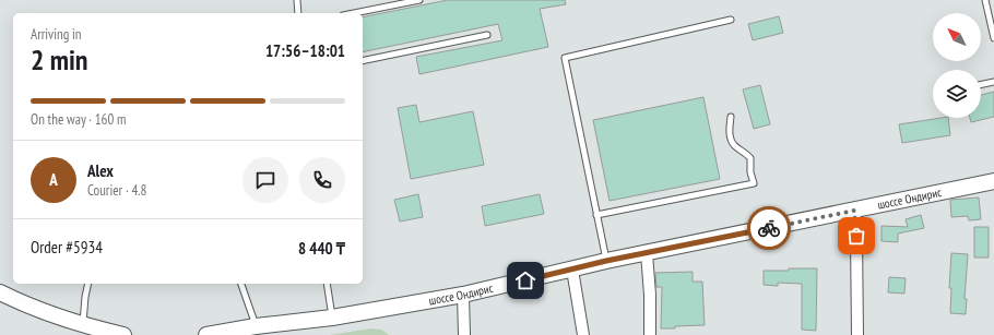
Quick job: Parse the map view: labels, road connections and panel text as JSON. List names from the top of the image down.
{
  "streets": {
    "main road": ["шоссе Ондирис"]
  },
  "north": "top left",
  "page": {
    "heading": ["2 min", "Arriving in", "17:56–18:01"],
    "panel": [
      "Alex",
      "Courier · 4.8",
      "Order #5934",
      "8 440 ₸"
    ],
    "bar": "On the way · 160 m",
    "round": "A"
  }
}
